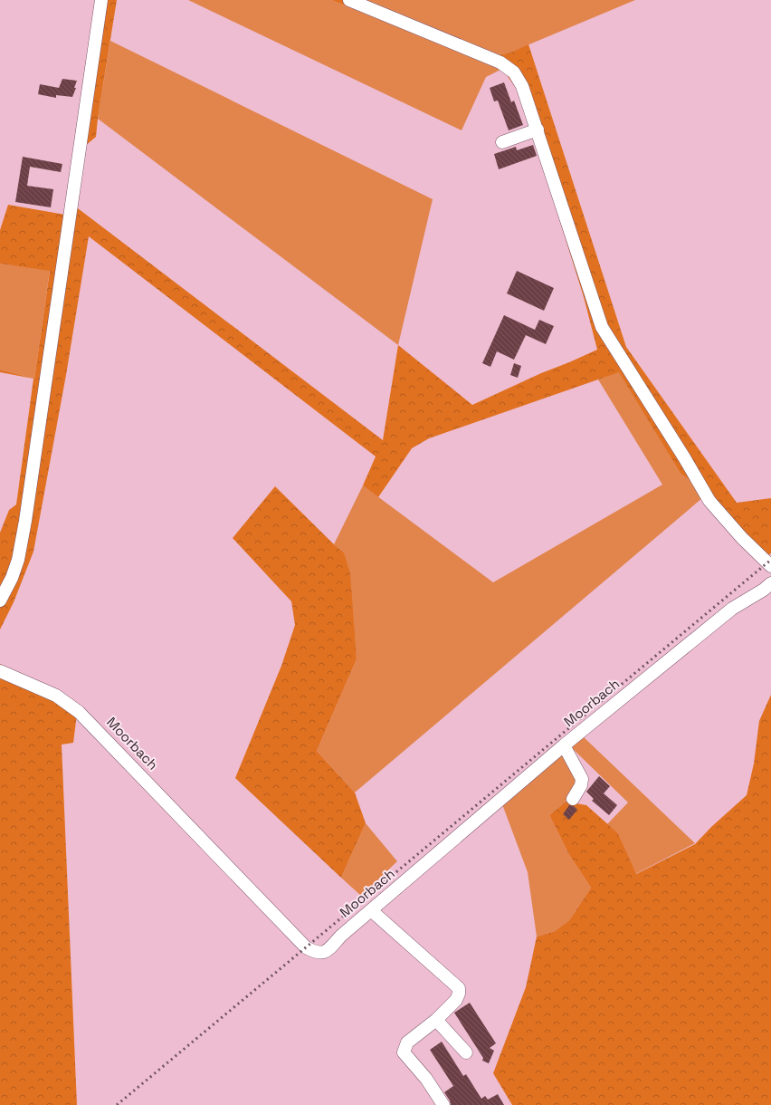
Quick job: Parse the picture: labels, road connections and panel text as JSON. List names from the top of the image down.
{
  "streets": {
    "street": ["Moorbach"]
  }
}
